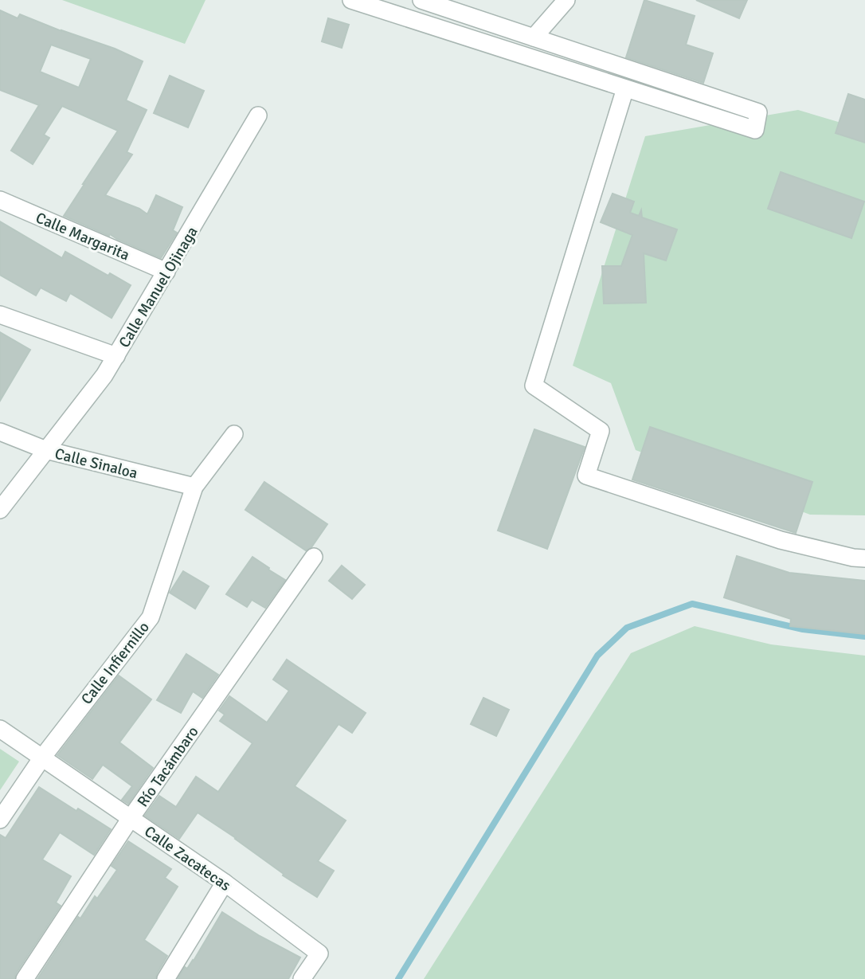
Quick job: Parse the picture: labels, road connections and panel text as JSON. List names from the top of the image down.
{
  "streets": {
    "street": [
      "Calle Margarita",
      "Calle Manuel Ojinaga",
      "Calle Sinaloa",
      "Calle Infiernillo",
      "Río Tacámbaro",
      "Calle Zacatecas"
    ]
  },
  "crossings": [
    ["Calle Margarita", "Calle Manuel Ojinaga"],
    ["Calle Manuel Ojinaga", "Calle Sinaloa"],
    ["Calle Sinaloa", "Calle Infiernillo"],
    ["Calle Infiernillo", "Calle Zacatecas"],
    ["Río Tacámbaro", "Calle Zacatecas"]
  ]
}
